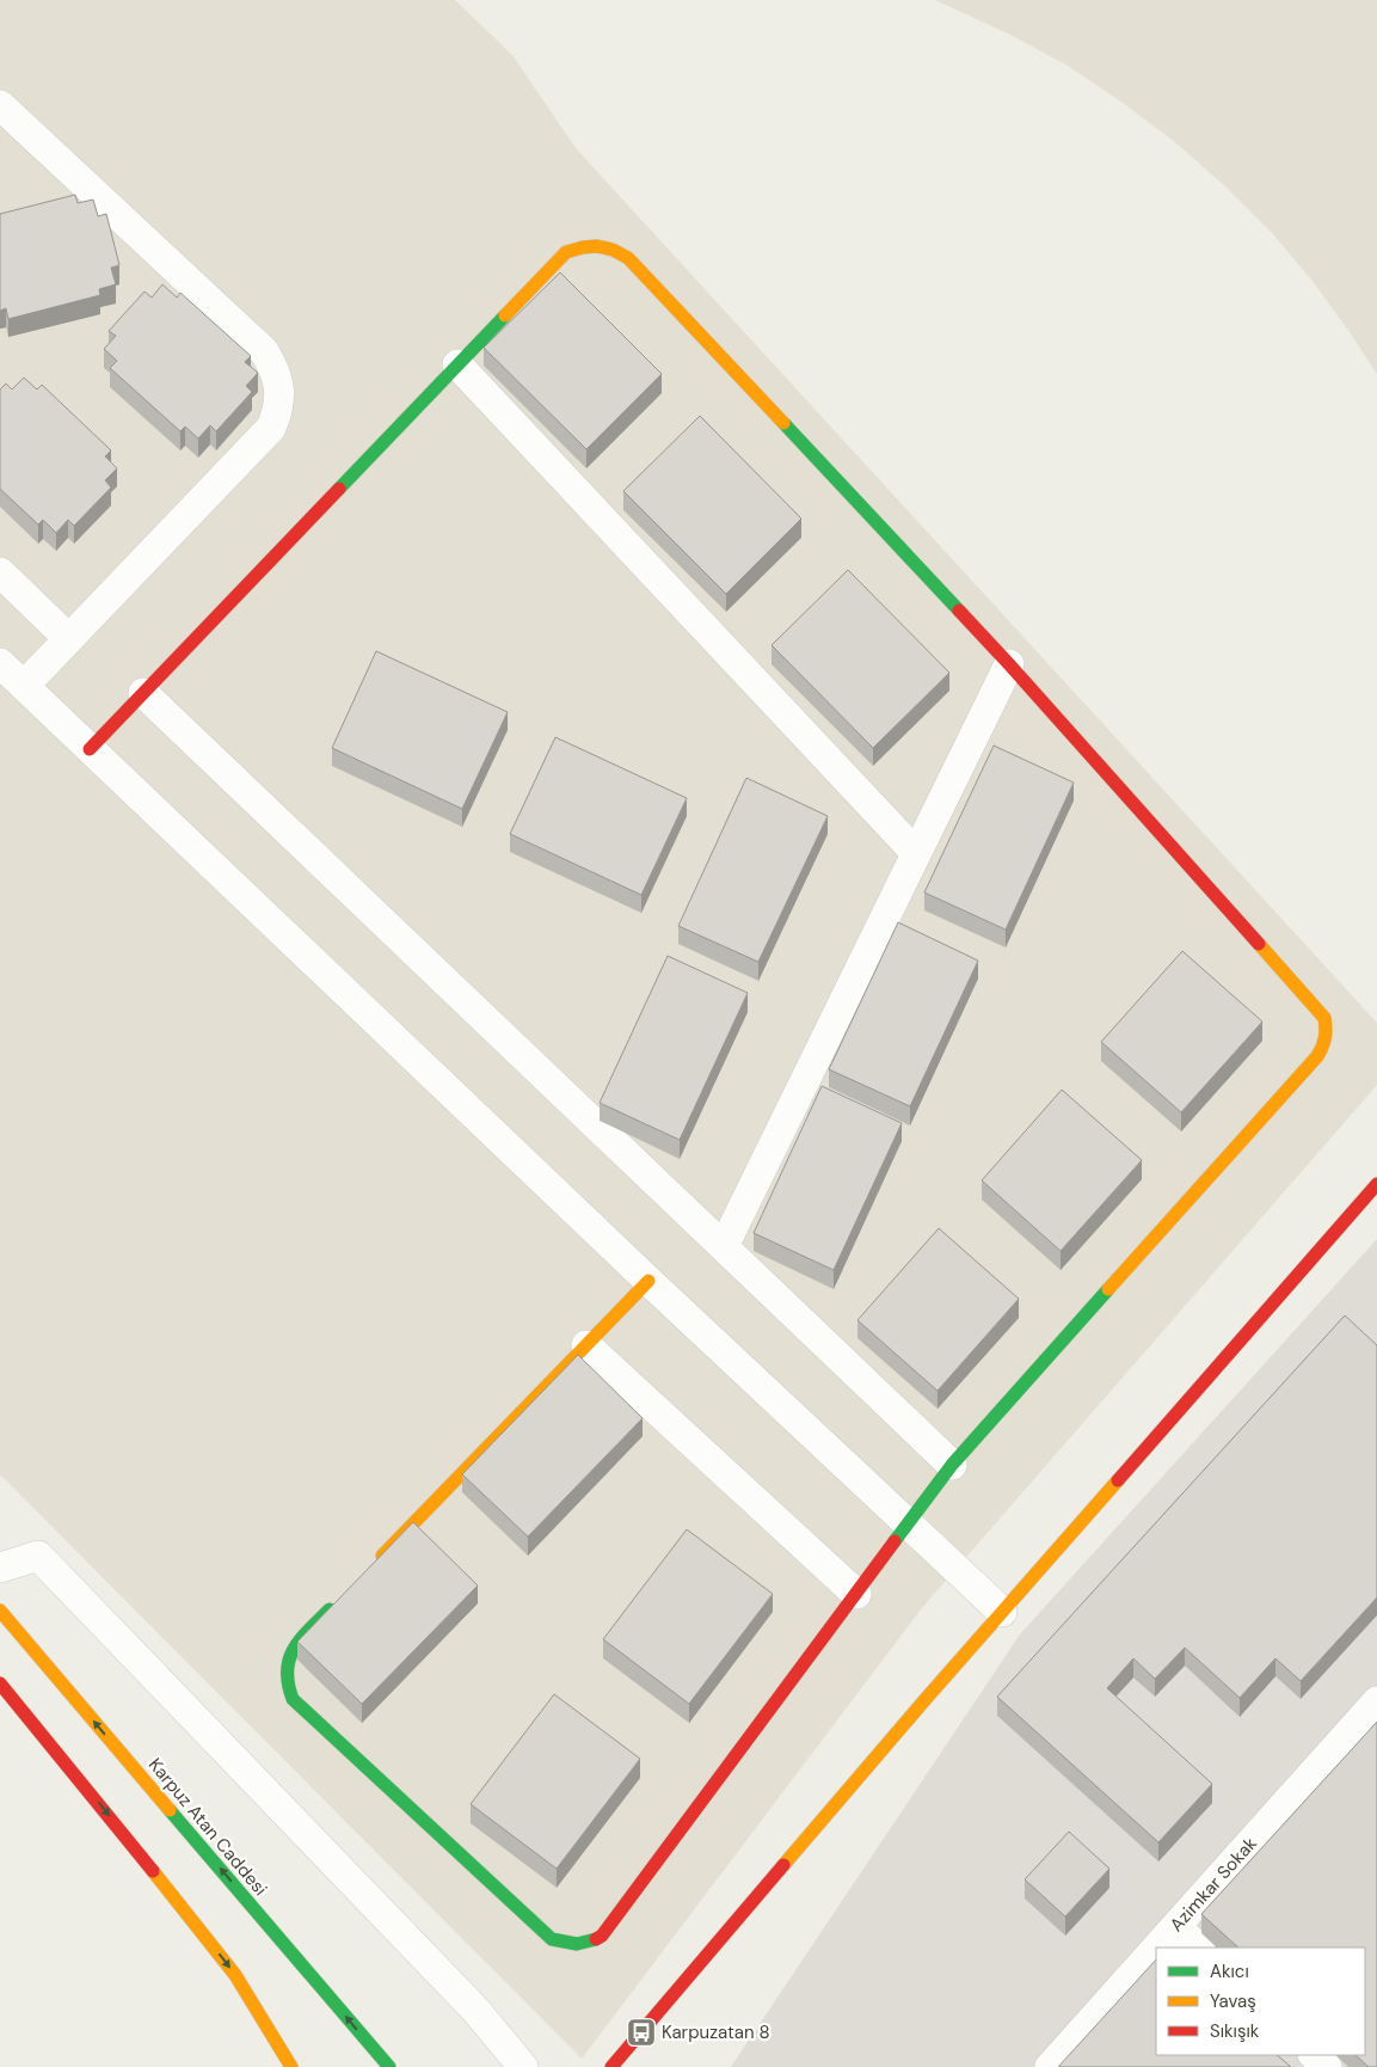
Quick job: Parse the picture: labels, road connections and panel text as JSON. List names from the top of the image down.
{
  "streets": {
    "street": ["Karpuz Atan Caddesi", "Azimkar Sokak"]
  },
  "places": {
    "bus stop": ["Karpuzatan 8"]
  },
  "legend": ["Akıcı", "Yavaş", "Sıkışık"]
}
